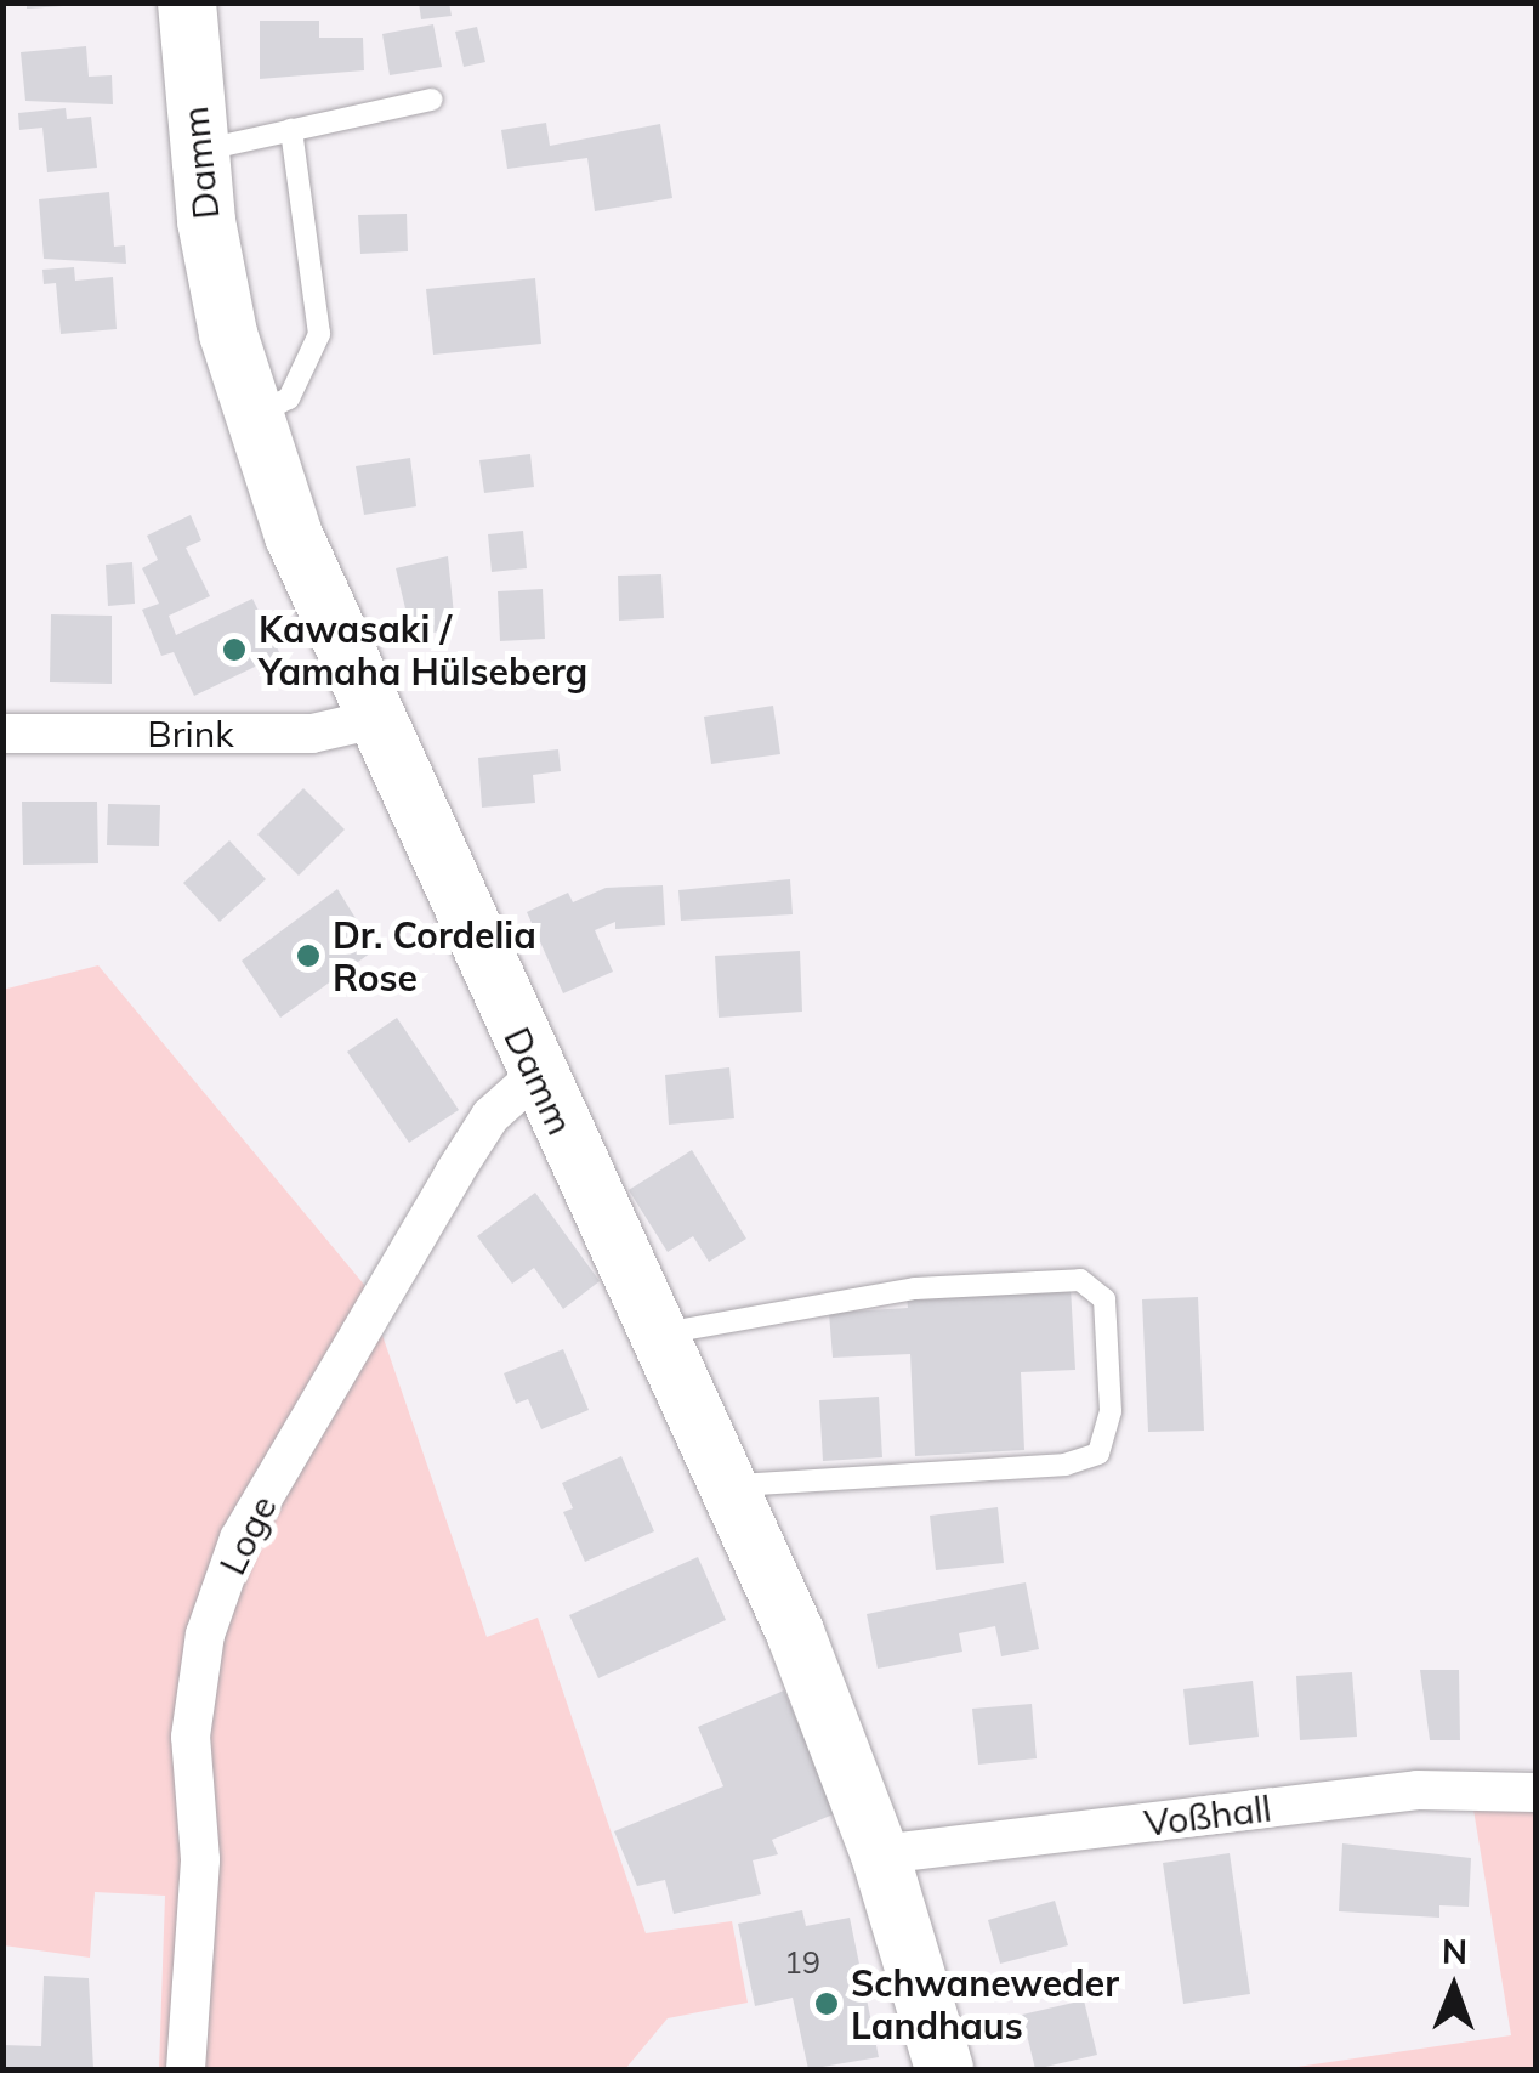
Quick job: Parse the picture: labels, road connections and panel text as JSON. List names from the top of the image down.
{
  "streets": {
    "main road": ["Damm"],
    "street": ["Brink", "Loge", "Voßhall"]
  },
  "crossings": [
    ["Damm", "Brink"],
    ["Damm", "Loge"],
    ["Damm", "Voßhall"]
  ],
  "places": ["Kawasaki / Yamaha Hülseberg", "Dr. Cordelia Rose", "Schwaneweder Landhaus"],
  "house_numbers": ["19"],
  "north": "top"
}
